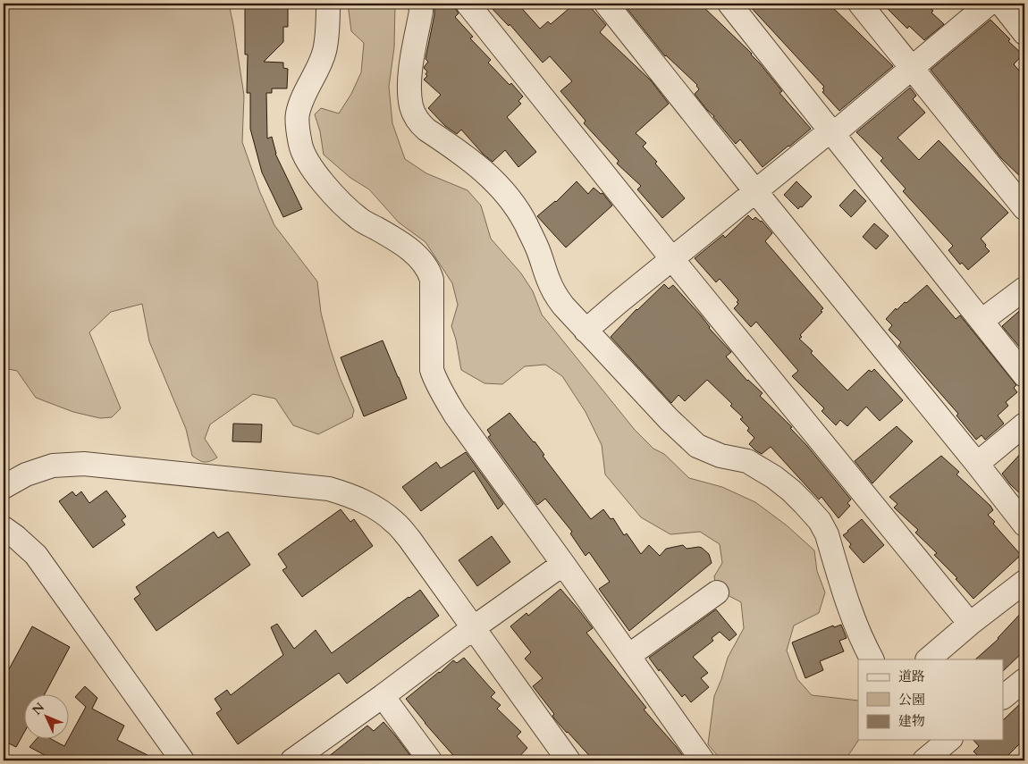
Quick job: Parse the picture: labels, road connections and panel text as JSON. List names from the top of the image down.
{
  "legend": ["道路", "公園", "建物"],
  "north": "top left"
}
